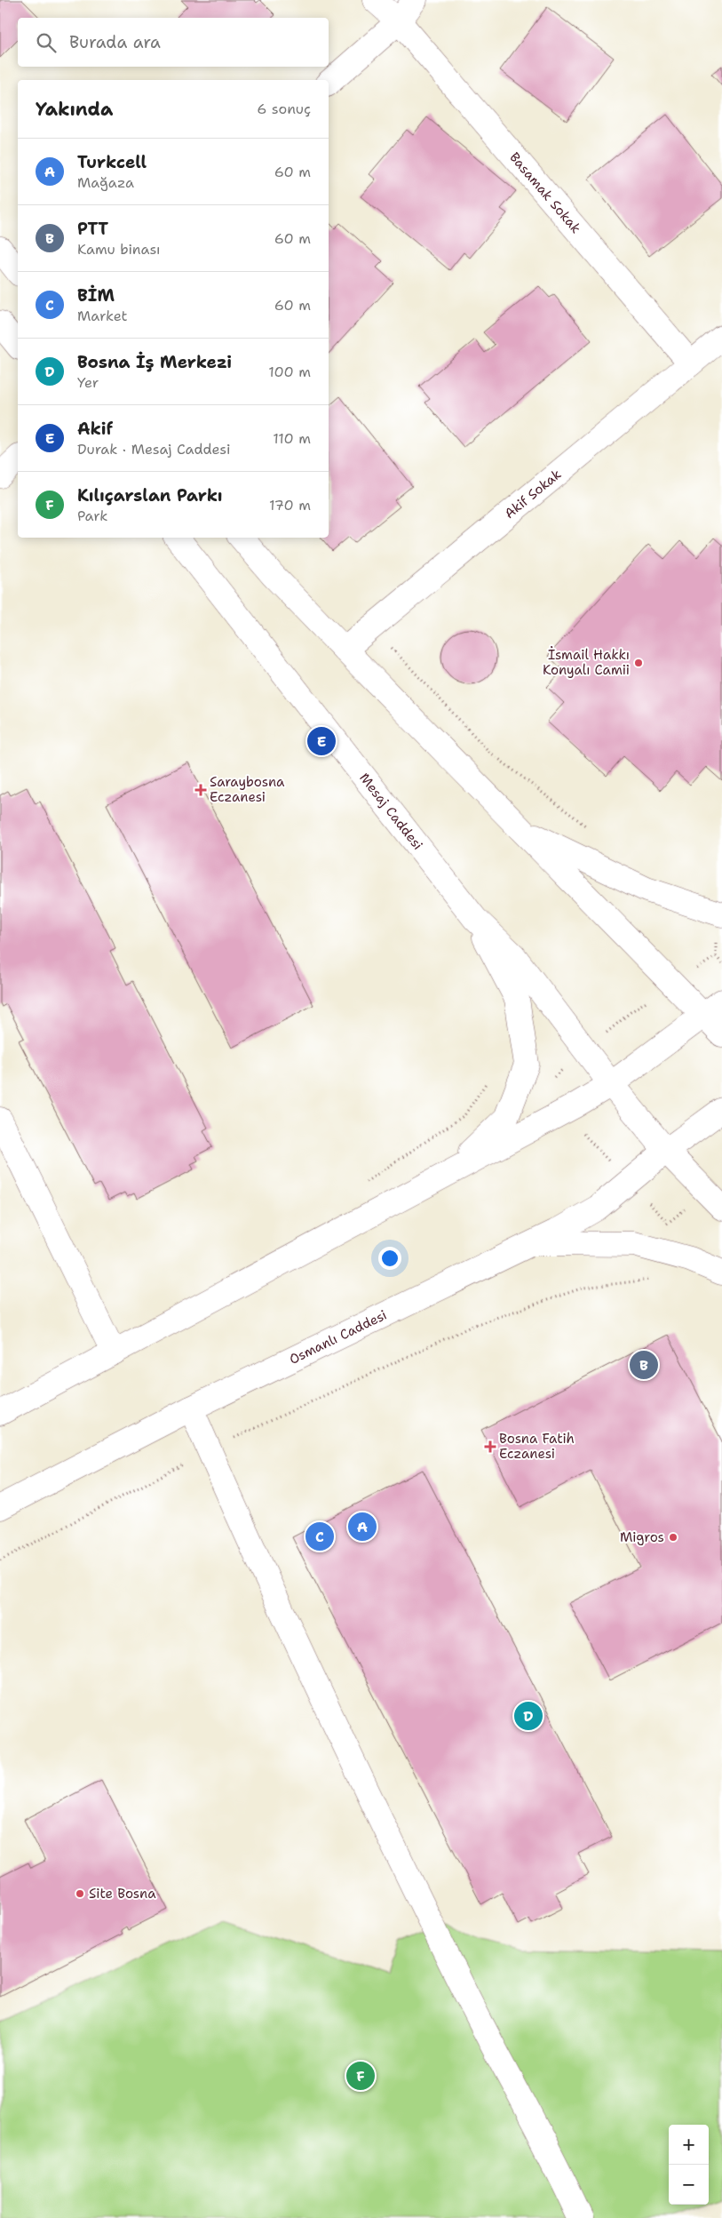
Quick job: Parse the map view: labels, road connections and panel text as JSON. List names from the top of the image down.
{
  "streets": {
    "street": [
      "Basamak Sokak",
      "Akif Sokak",
      "Mesaj Caddesi",
      "Osmanlı Caddesi"
    ]
  },
  "crossings": [
    ["Basamak Sokak", "Akif Sokak"],
    ["Mesaj Caddesi", "Osmanlı Caddesi"]
  ],
  "places": {
    "other": ["İsmail Hakkı Konyalı Camii", "Migros", "Site Bosna"],
    "health": ["Saraybosna Eczanesi", "Bosna Fatih Eczanesi"]
  },
  "page": {
    "search": "Burada ara",
    "heading": ["Yakında", "6 sonuç"],
    "list": [
      {
        "mark": "A",
        "name": "Turkcell",
        "note": "Mağaza",
        "value": "60 m"
      },
      {
        "mark": "B",
        "name": "PTT",
        "note": "Kamu binası",
        "value": "60 m"
      },
      {
        "mark": "C",
        "name": "BİM",
        "note": "Market",
        "value": "60 m"
      },
      {
        "mark": "D",
        "name": "Bosna İş Merkezi",
        "note": "Yer",
        "value": "100 m"
      },
      {
        "mark": "E",
        "name": "Akif",
        "note": "Durak · Mesaj Caddesi",
        "value": "110 m"
      },
      {
        "mark": "F",
        "name": "Kılıçarslan Parkı",
        "note": "Park",
        "value": "170 m"
      }
    ],
    "pins": [
      "E",
      "B",
      "A",
      "C",
      "D",
      "F"
    ],
    "map_buttons": ["+", "−"]
  }
}
